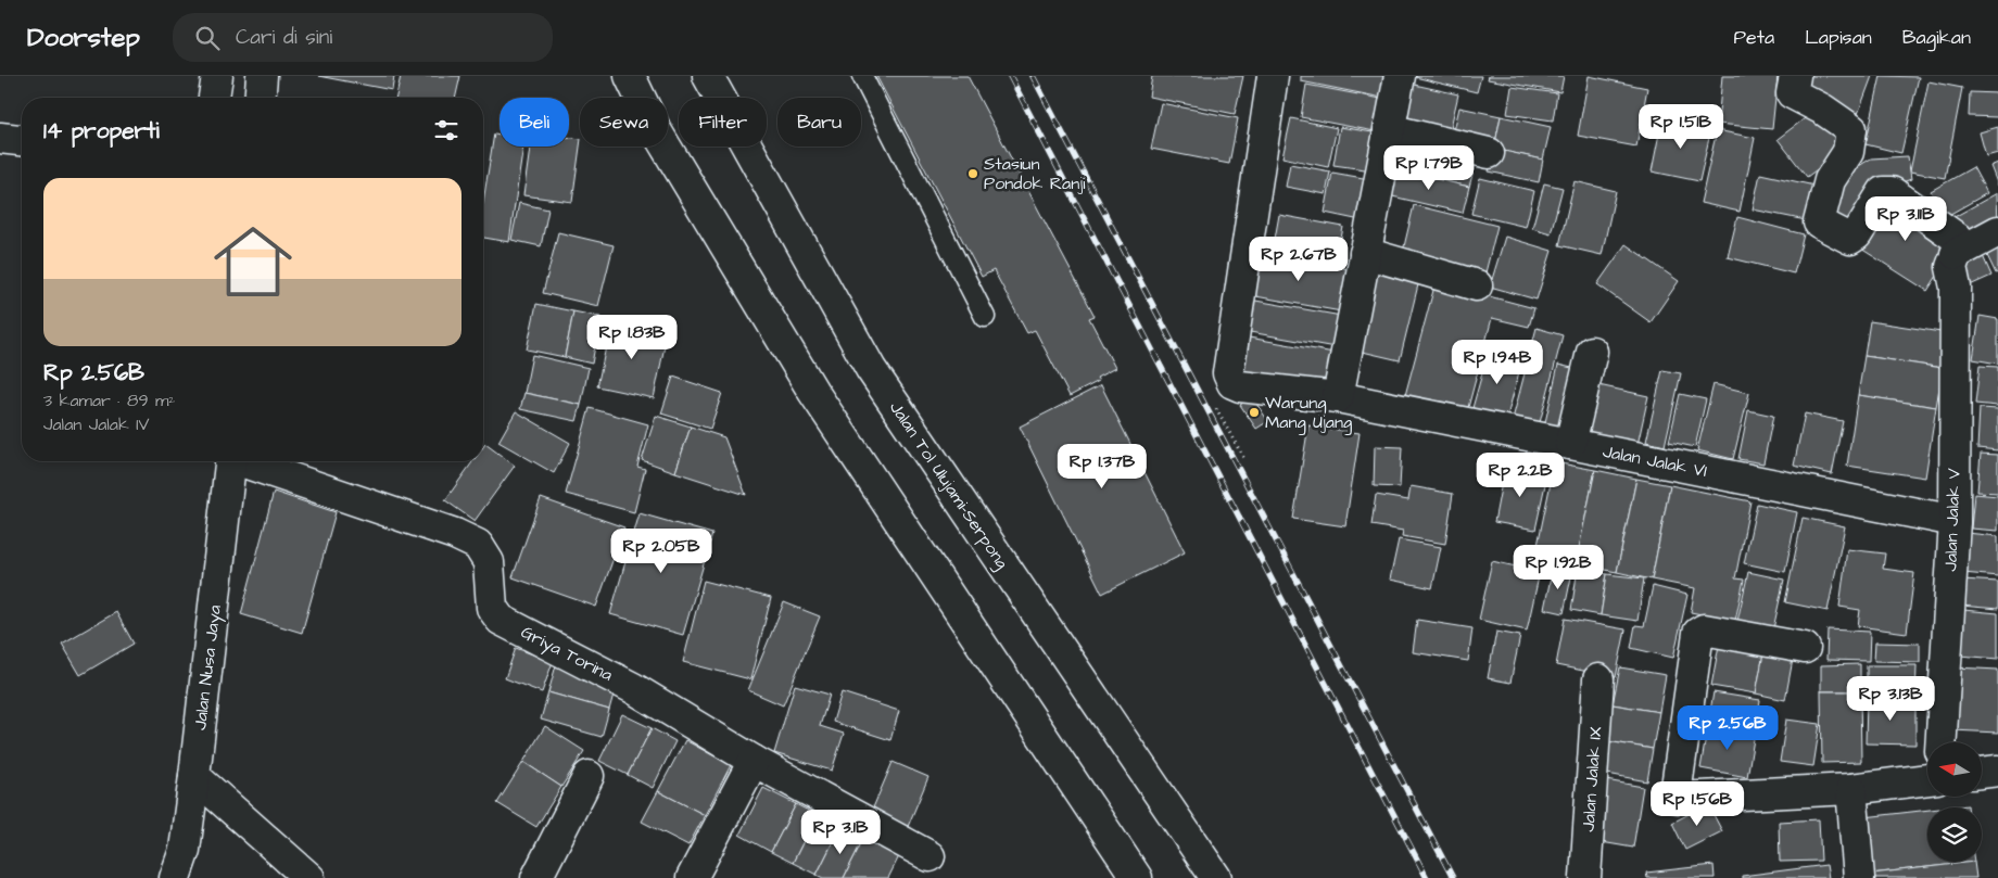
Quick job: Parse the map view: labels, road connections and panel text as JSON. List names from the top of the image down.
{
  "streets": {
    "main road": [
      "Jalan Jalak VI",
      "Jalan Tol Ulujami–Serpong",
      "Jalan Jalak V",
      "Griya Torina",
      "Jalan Nusa Jaya",
      "Jalan Jalak IX"
    ]
  },
  "crossings": [
    ["Jalan Jalak VI", "Jalan Jalak V"]
  ],
  "places": ["Stasiun Pondok Ranji", "Warung Mang Ujang"],
  "north": "left",
  "page": {
    "header": "Doorstep",
    "search": "Cari di sini",
    "nav": ["Peta", "Lapisan", "Bagikan"],
    "chip": [
      "Beli",
      "Sewa",
      "Filter",
      "Baru"
    ],
    "heading": "14 properti",
    "price": [
      "Rp 1.51B",
      "Rp 1.79B",
      "Rp 3.11B",
      "Rp 2.67B",
      "Rp 1.83B",
      "Rp 1.94B",
      "Rp 1.37B",
      "Rp 2.2B",
      "Rp 2.05B",
      "Rp 1.92B",
      "Rp 3.13B",
      "Rp 2.56B",
      "Rp 1.56B",
      "Rp 3.1B"
    ],
    "list": [
      {
        "name": "Rp 2.56B",
        "note": "3 kamar · 89 m² · Jalan Jalak IV"
      }
    ]
  }
}
